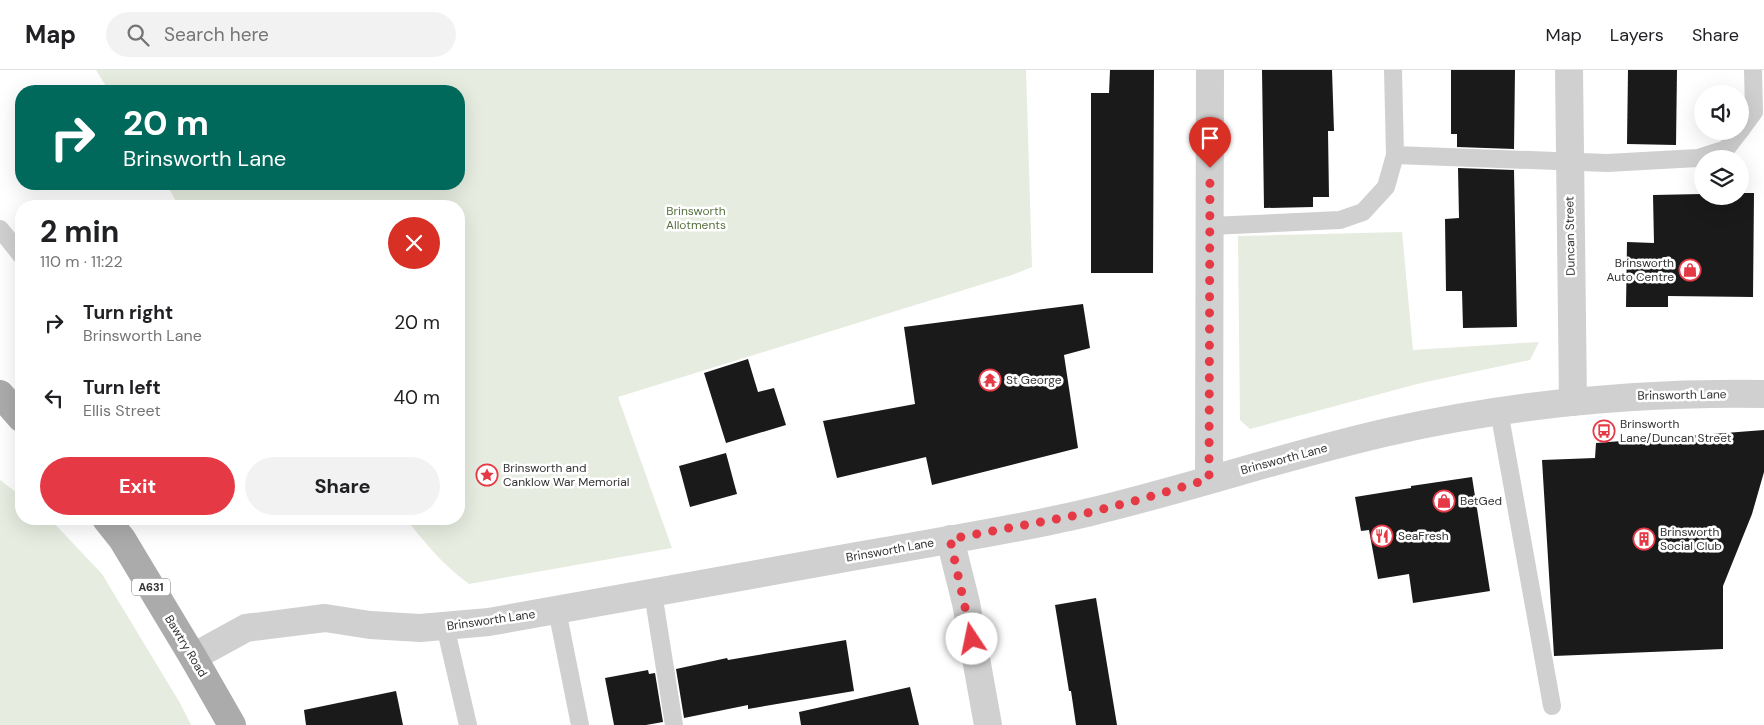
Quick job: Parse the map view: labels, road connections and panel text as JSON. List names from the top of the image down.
{
  "streets": {
    "main road": ["A631", "Bawtry Road"],
    "street": ["Duncan Street", "Brinsworth Lane"]
  },
  "crossings": [
    ["Duncan Street", "Brinsworth Lane"],
    ["Brinsworth Lane", "Bawtry Road"]
  ],
  "parks": ["Brinsworth Allotments"],
  "places": {
    "shop": ["Brinsworth Auto Centre", "BetGed"],
    "temple": ["St George"],
    "bus stop": ["Brinsworth Lane/Duncan Street"],
    "place": ["Brinsworth and Canklow War Memorial"],
    "restaurant": ["SeaFresh"],
    "building": ["Brinsworth Social Club"]
  },
  "page": {
    "header": "Map",
    "search": "Search here",
    "nav": ["Map", "Layers", "Share"],
    "turn": ["20 m", "Brinsworth Lane"],
    "heading": ["2 min", "110 m · 11:22"],
    "list": [
      {
        "name": "Turn right",
        "note": "Brinsworth Lane",
        "value": "20 m"
      },
      {
        "name": "Turn left",
        "note": "Ellis Street",
        "value": "40 m"
      }
    ],
    "buttons": ["Exit", "Share"]
  }
}
